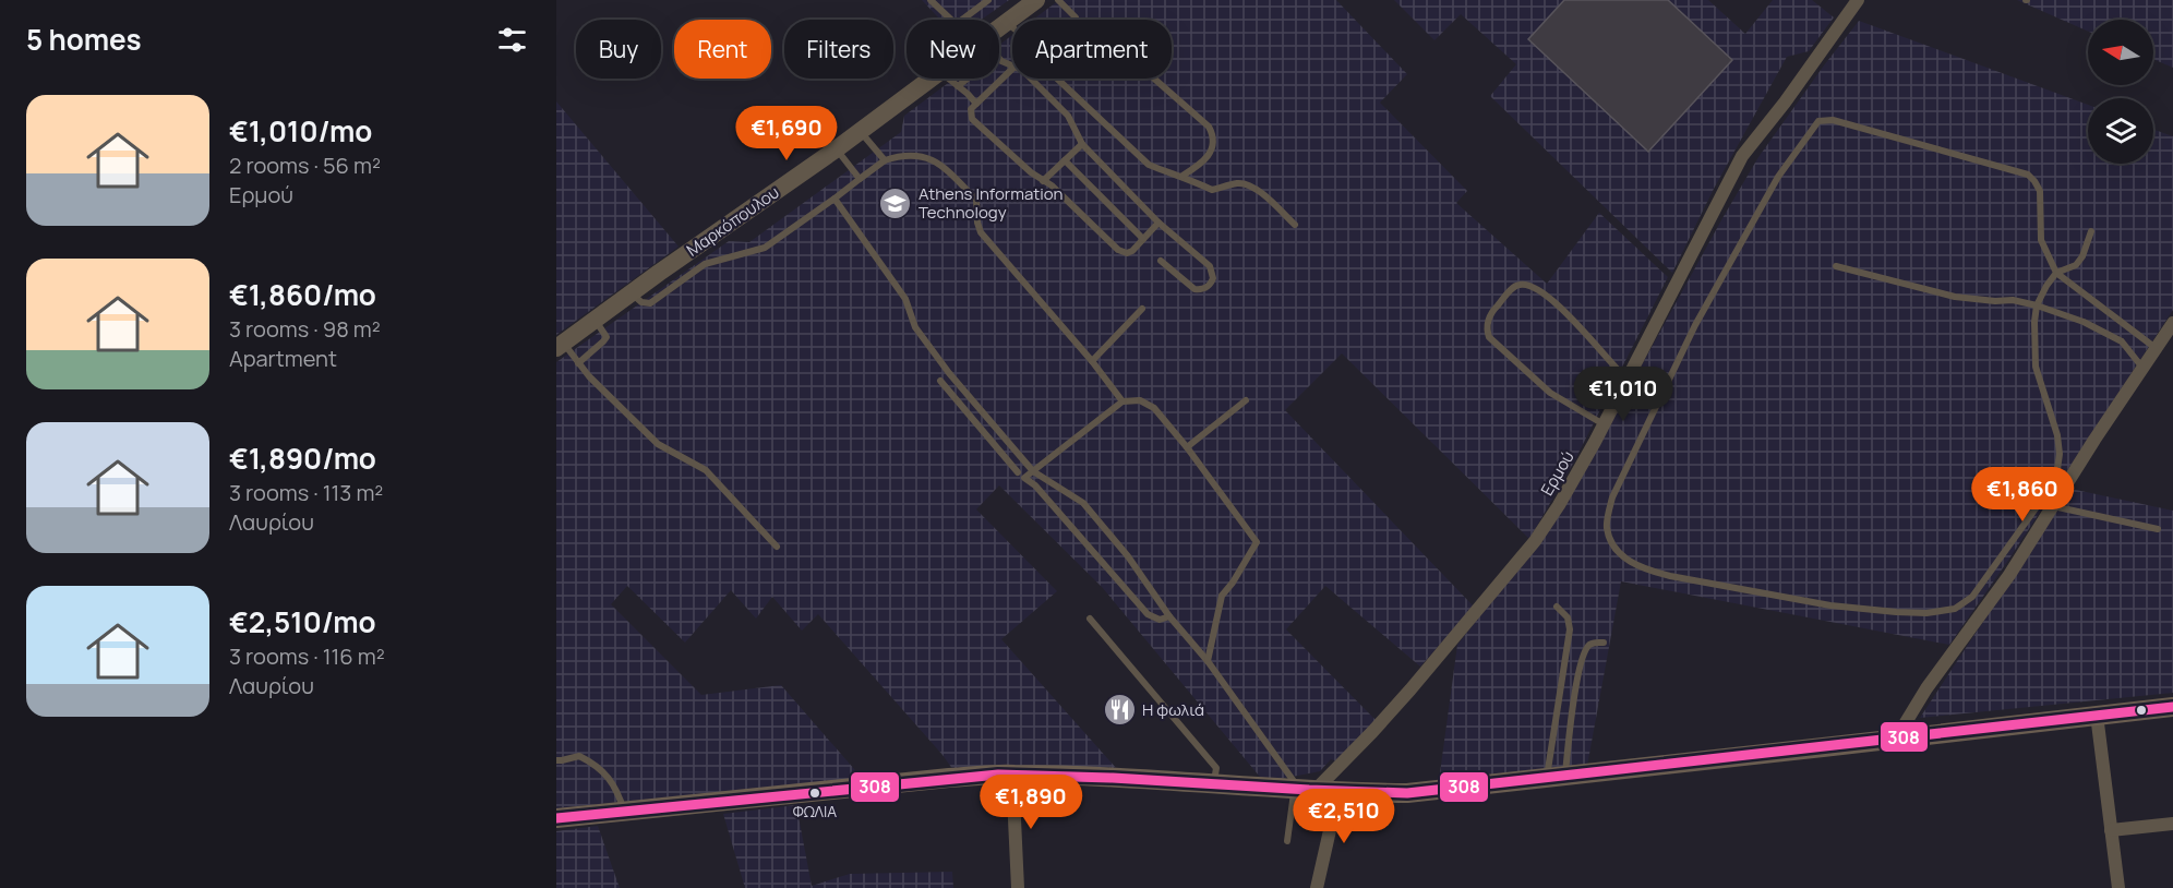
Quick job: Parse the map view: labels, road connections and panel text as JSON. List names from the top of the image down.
{
  "streets": {
    "main road": ["Μαρκόπουλου"],
    "street": ["Ερμού"]
  },
  "places": {
    "school or university": ["Athens Information Technology"],
    "restaurant": ["Η φωλιά"],
    "other": ["ΦΩΛΙΑ"]
  },
  "lines": ["transit line 308"],
  "north": "left",
  "page": {
    "heading": "5 homes",
    "chip": [
      "Buy",
      "Rent",
      "Filters",
      "New",
      "Apartment"
    ],
    "list": [
      {
        "name": "€1,010/mo",
        "note": "2 rooms · 56 m² · Ερμού"
      },
      {
        "name": "€1,860/mo",
        "note": "3 rooms · 98 m² · Apartment"
      },
      {
        "name": "€1,890/mo",
        "note": "3 rooms · 113 m² · Λαυρίου"
      },
      {
        "name": "€2,510/mo",
        "note": "3 rooms · 116 m² · Λαυρίου"
      }
    ],
    "price": [
      "€1,690",
      "€1,010",
      "€1,860",
      "€1,890",
      "€2,510"
    ]
  }
}
